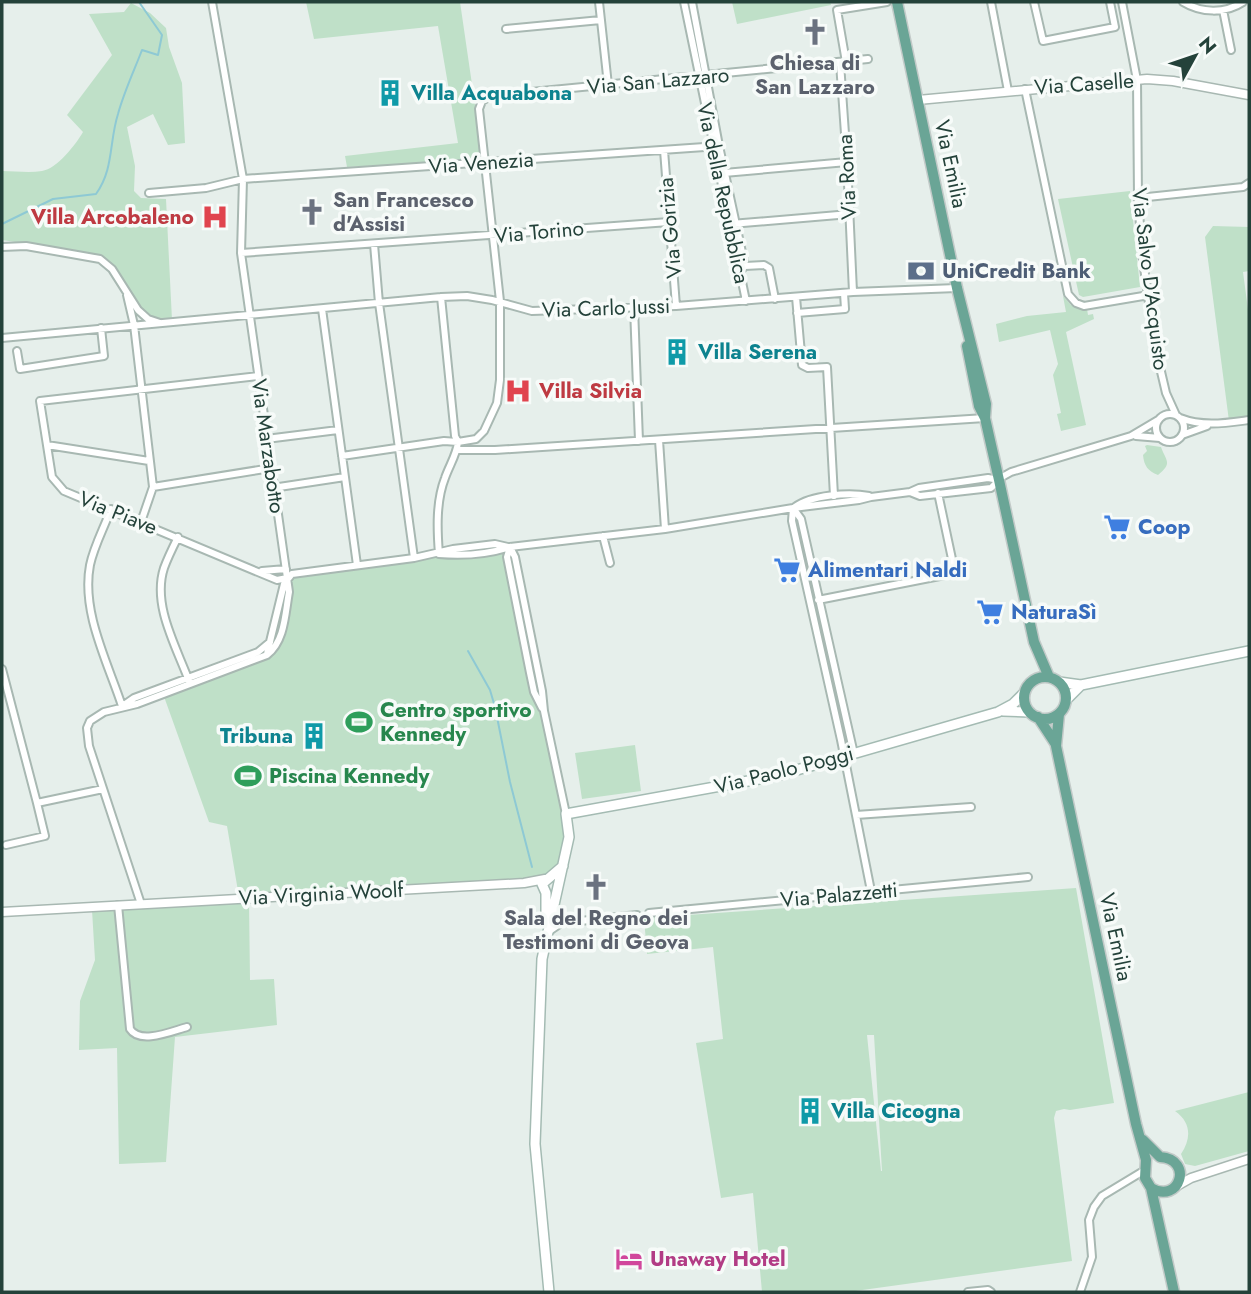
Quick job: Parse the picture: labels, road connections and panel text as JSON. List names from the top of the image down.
{
  "streets": {
    "main road": ["Via Emilia", "Via Paolo Poggi"],
    "street": [
      "Via San Lazzaro",
      "Via Caselle",
      "Via Venezia",
      "Via Roma",
      "Via della Repubblica",
      "Via Gorizia",
      "Via Torino",
      "Via Salvo D'Acquisto",
      "Via Carlo Jussi",
      "Via Marzabotto",
      "Via Piave",
      "Via Virginia Woolf",
      "Via Palazzetti"
    ]
  },
  "crossings": [
    ["Via San Lazzaro", "Via Venezia"],
    ["Via San Lazzaro", "Via Roma"],
    ["Via San Lazzaro", "Via della Repubblica"],
    ["Via Caselle", "Via Emilia"],
    ["Via Caselle", "Via Salvo D'Acquisto"],
    ["Via Venezia", "Via della Repubblica"],
    ["Via Venezia", "Via Gorizia"],
    ["Via Venezia", "Via Marzabotto"],
    ["Via Emilia", "Via Carlo Jussi"],
    ["Via Emilia", "Via Paolo Poggi"],
    ["Via Roma", "Via Carlo Jussi"],
    ["Via della Repubblica", "Via Carlo Jussi"],
    ["Via Gorizia", "Via Torino"],
    ["Via Gorizia", "Via Carlo Jussi"],
    ["Via Torino", "Via Marzabotto"],
    ["Via Carlo Jussi", "Via Marzabotto"],
    ["Via Marzabotto", "Via Piave"]
  ],
  "places": {
    "church": ["Chiesa di San Lazzaro", "San Francesco d'Assisi", "Sala del Regno dei Testimoni di Geova"],
    "building": [
      "Villa Acquabona",
      "Villa Serena",
      "Tribuna",
      "Villa Cicogna"
    ],
    "hospital": ["Villa Arcobaleno", "Villa Silvia"],
    "bank": ["UniCredit Bank"],
    "supermarket": ["Coop", "Alimentari Naldi", "NaturaSì"],
    "sports": ["Centro sportivo Kennedy", "Piscina Kennedy"],
    "hotel": ["Unaway Hotel"]
  },
  "north": "top right"
}
